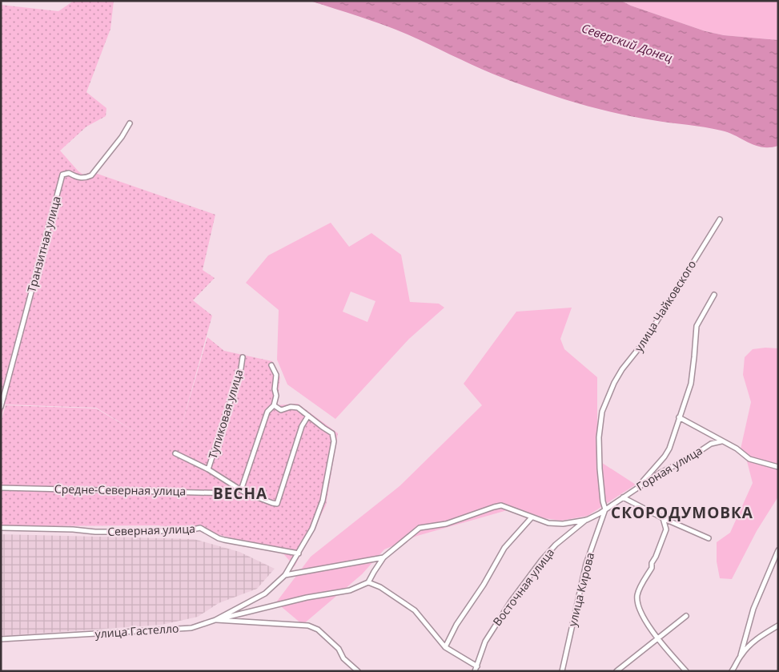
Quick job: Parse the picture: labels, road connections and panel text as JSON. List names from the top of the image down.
{
  "streets": {
    "street": [
      "Транзитная улица",
      "улица Чайковского",
      "Тупиковая улица",
      "Горная улица",
      "Средне-Северная улица",
      "Северная улица",
      "Восточная улица",
      "улица Кирова",
      "улица Гастелло"
    ]
  },
  "crossings": [
    ["улица Чайковского", "Горная улица"],
    ["улица Чайковского", "улица Кирова"],
    ["Горная улица", "Восточная улица"],
    ["Горная улица", "улица Кирова"]
  ],
  "districts": ["ВЕСНА", "СКОРОДУМОВКА"],
  "water": ["Северский Донец"]
}
